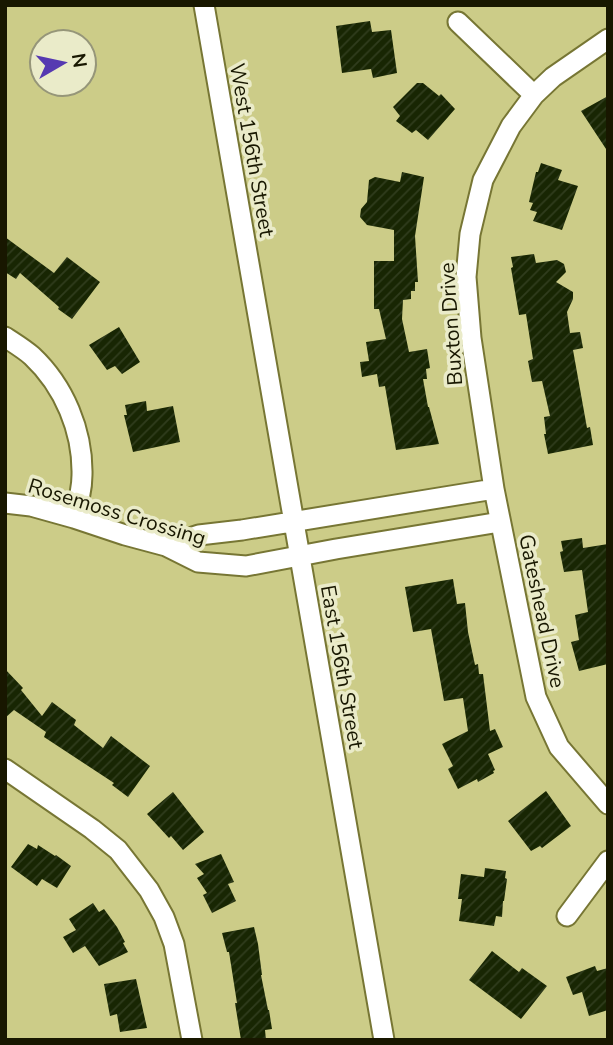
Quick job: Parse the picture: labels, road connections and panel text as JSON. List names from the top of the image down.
{
  "streets": {
    "street": [
      "West 156th Street",
      "Buxton Drive",
      "Rosemoss Crossing",
      "Gateshead Drive",
      "East 156th Street"
    ]
  },
  "crossings": [
    ["West 156th Street", "East 156th Street"],
    ["Buxton Drive", "Gateshead Drive"],
    ["Rosemoss Crossing", "Gateshead Drive"],
    ["Rosemoss Crossing", "East 156th Street"]
  ],
  "north": "right"
}
